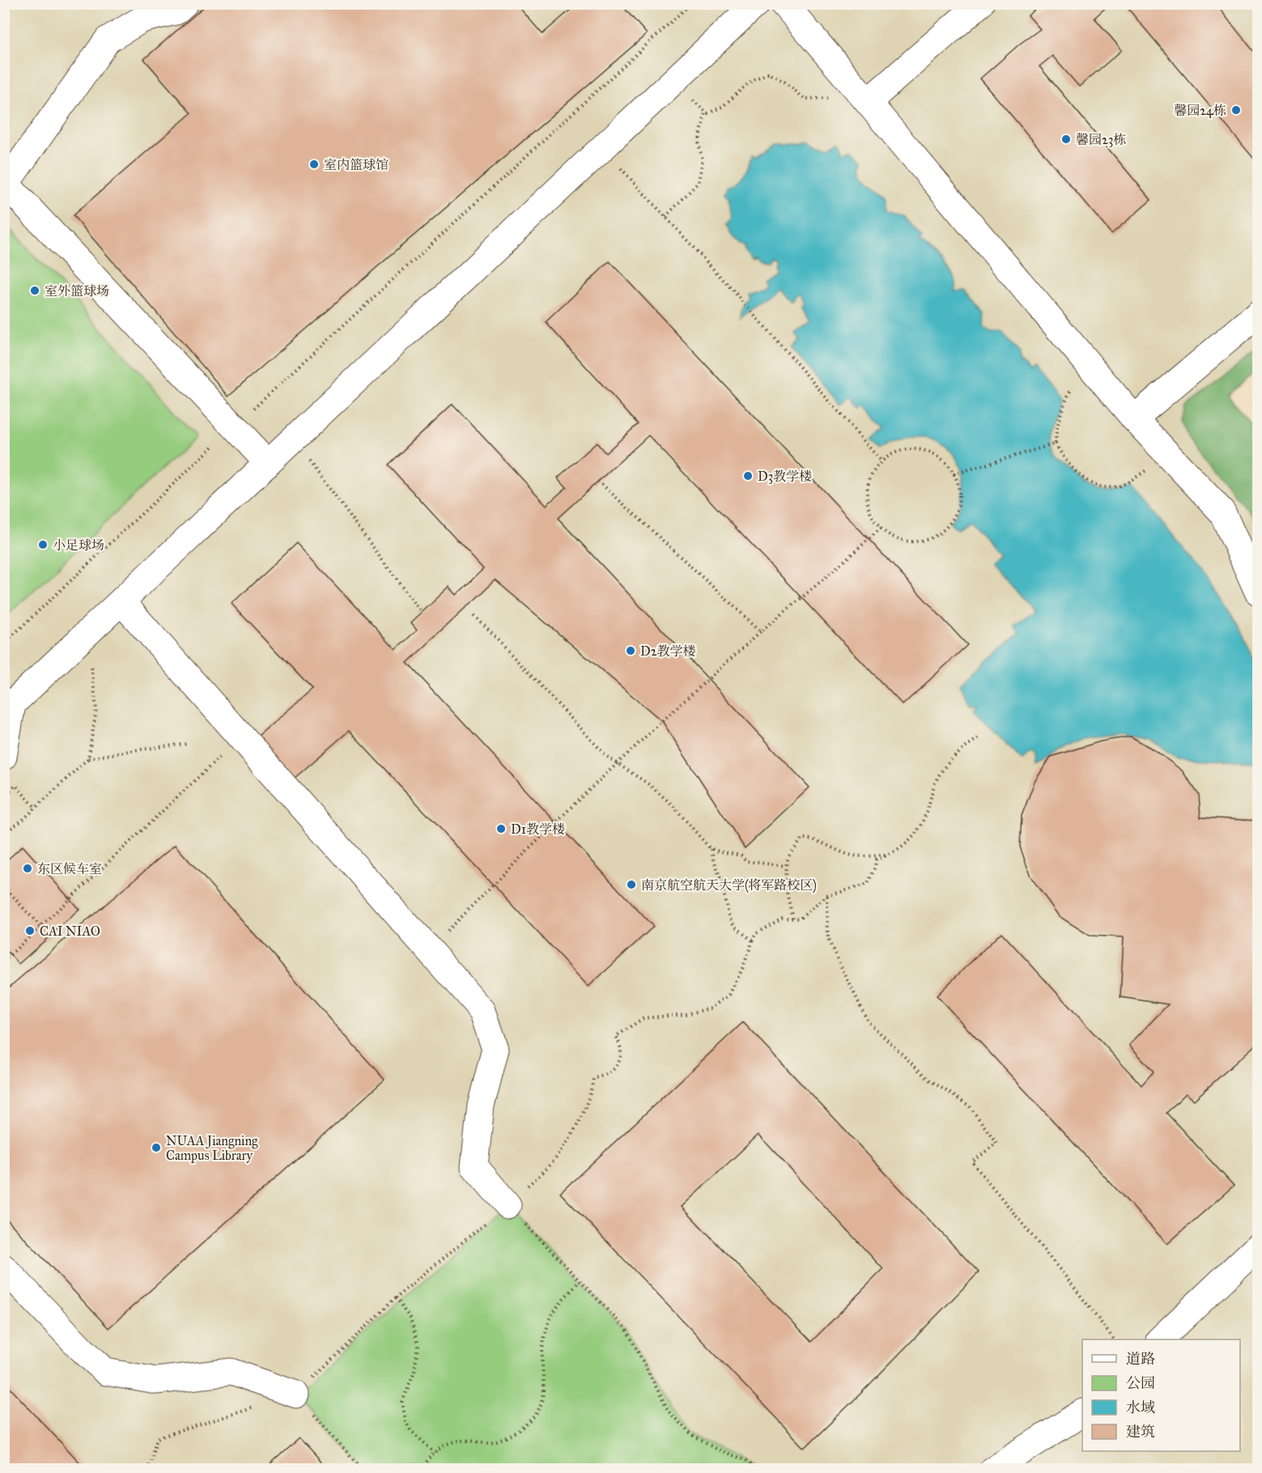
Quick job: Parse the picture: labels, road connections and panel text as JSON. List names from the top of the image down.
{
  "places": [
    "馨园24栋",
    "馨园23栋",
    "室内篮球馆",
    "室外篮球场",
    "D3教学楼",
    "小足球场",
    "D2教学楼",
    "D1教学楼",
    "东区候车室",
    "南京航空航天大学(将军路校区)",
    "CAI NIAO",
    "NUAA Jiangning Campus Library"
  ],
  "legend": [
    "道路",
    "公园",
    "水域",
    "建筑"
  ]
}
